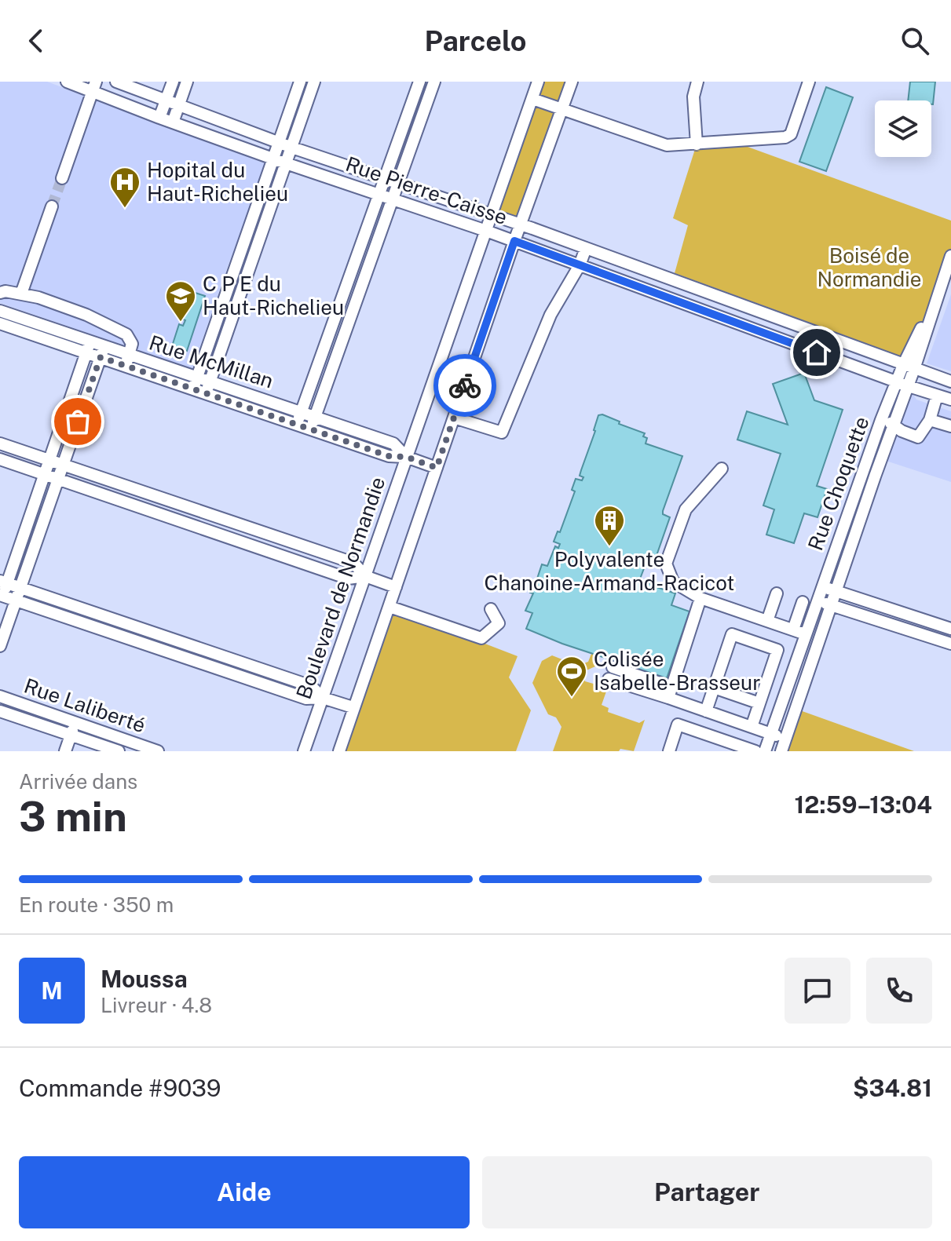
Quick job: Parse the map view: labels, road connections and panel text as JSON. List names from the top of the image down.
{
  "streets": {
    "street": [
      "Rue Pierre-Caisse",
      "Rue McMillan",
      "Rue Choquette",
      "Boulevard de Normandie",
      "Rue Laliberté"
    ]
  },
  "crossings": [
    ["Rue Pierre-Caisse", "Rue Choquette"],
    ["Rue Pierre-Caisse", "Boulevard de Normandie"],
    ["Rue McMillan", "Boulevard de Normandie"]
  ],
  "parks": ["Boisé de Normandie"],
  "places": {
    "hospital": ["Hopital du Haut-Richelieu"],
    "school or university": ["C P E du Haut-Richelieu"],
    "building": ["Polyvalente Chanoine-Armand-Racicot"],
    "sports": ["Colisée Isabelle-Brasseur"]
  },
  "page": {
    "header": "Parcelo",
    "heading": ["3 min", "Arrivée dans", "12:59–13:04"],
    "panel": [
      "Moussa",
      "Livreur · 4.8",
      "Commande #9039",
      "$34.81"
    ],
    "bar": "En route · 350 m",
    "round": "M",
    "buttons": ["Aide", "Partager"]
  }
}
